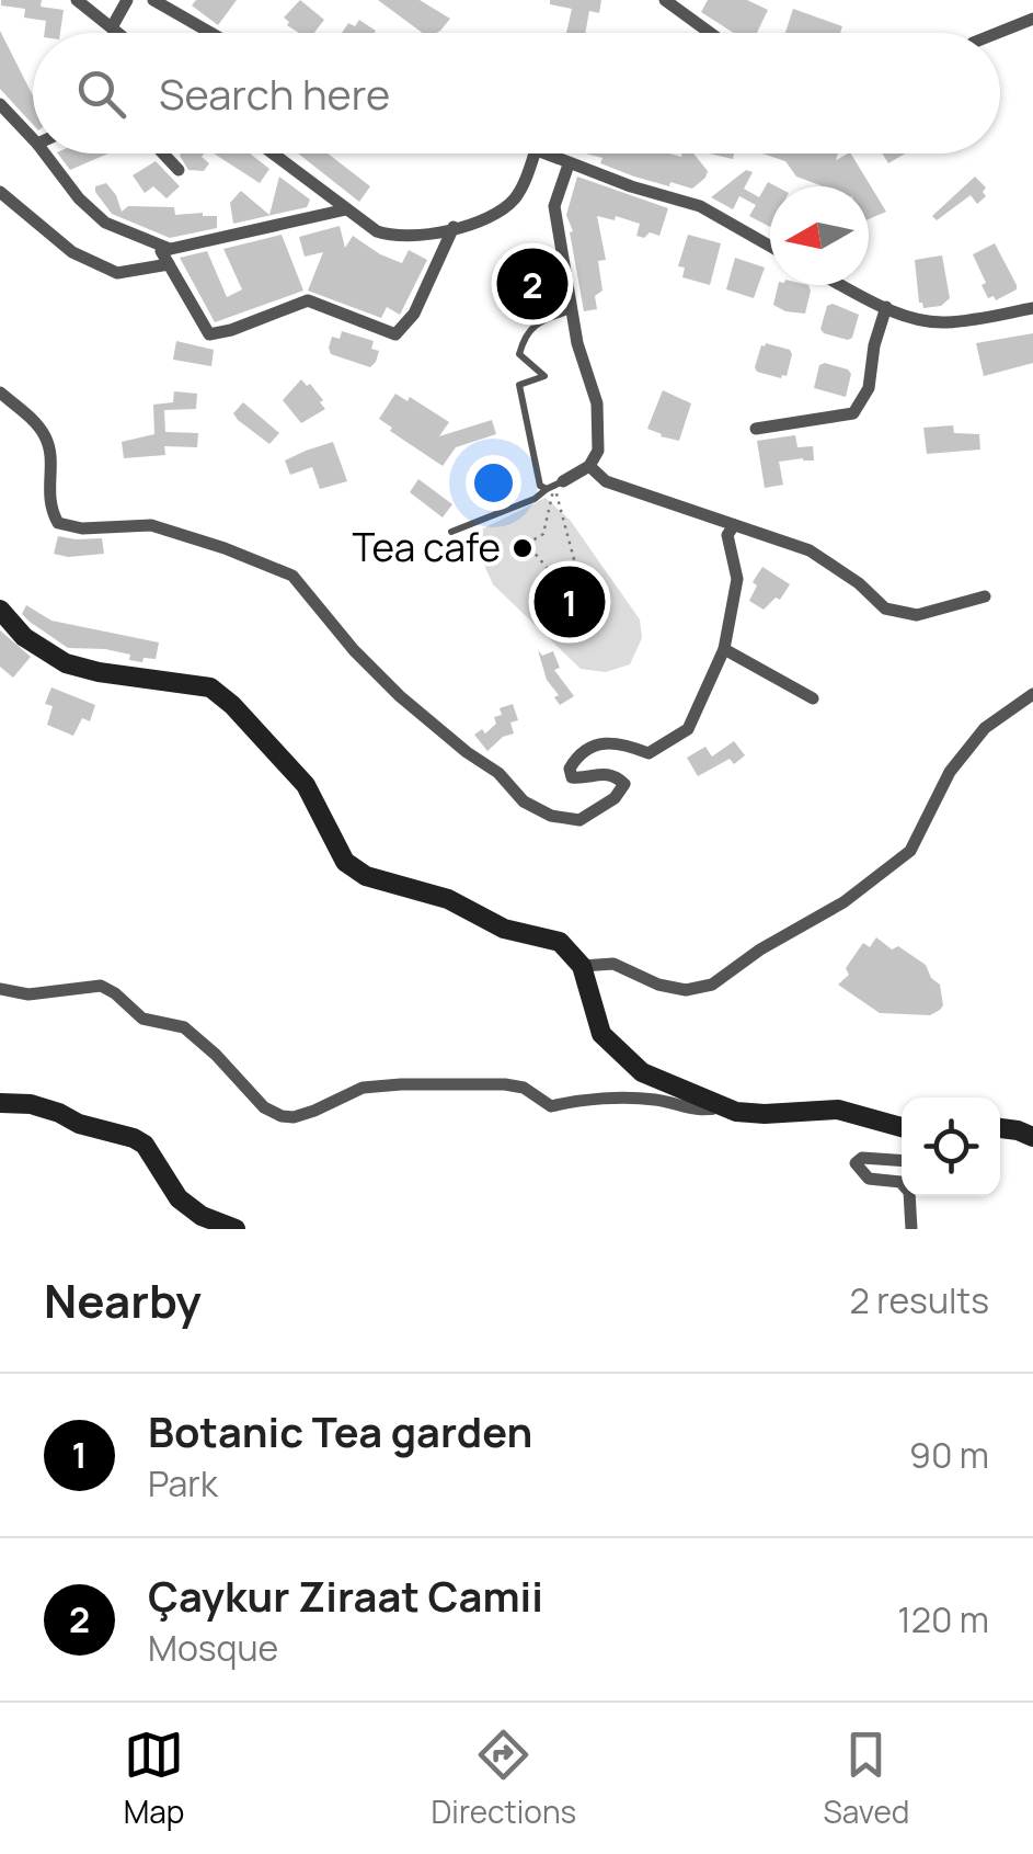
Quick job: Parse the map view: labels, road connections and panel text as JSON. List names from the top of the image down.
{
  "places": ["Tea cafe"],
  "north": "left",
  "page": {
    "search": "Search here",
    "pins": ["2", "1"],
    "heading": ["Nearby", "2 results"],
    "list": [
      {
        "mark": "1",
        "name": "Botanic Tea garden",
        "note": "Park",
        "value": "90 m"
      },
      {
        "mark": "2",
        "name": "Çaykur Ziraat Camii",
        "note": "Mosque",
        "value": "120 m"
      }
    ],
    "nav": ["Map", "Directions", "Saved"]
  }
}
